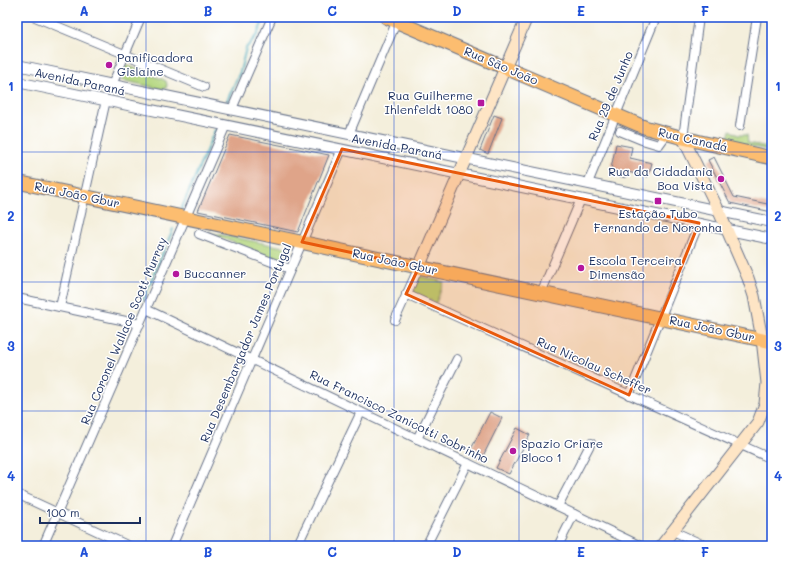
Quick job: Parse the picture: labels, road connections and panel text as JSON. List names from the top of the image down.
{
  "streets": {
    "main road": ["Rua São João", "Rua Canadá", "Rua João Gbur"],
    "street": [
      "Avenida Paraná",
      "Rua 29 de Junho",
      "Rua Coronel Wallace Scott Murray",
      "Rua Desembargador James Portugal",
      "Rua Nicolau Scheffer",
      "Rua Francisco Zanicotti Sobrinho"
    ]
  },
  "crossings": [
    ["Rua São João", "Rua 29 de Junho"],
    ["Rua São João", "Rua Canadá"],
    ["Avenida Paraná", "Rua 29 de Junho"],
    ["Avenida Paraná", "Rua Coronel Wallace Scott Murray"],
    ["Avenida Paraná", "Rua Desembargador James Portugal"],
    ["Rua 29 de Junho", "Rua Canadá"],
    ["Rua João Gbur", "Rua Coronel Wallace Scott Murray"],
    ["Rua João Gbur", "Rua Desembargador James Portugal"],
    ["Rua Coronel Wallace Scott Murray", "Rua Francisco Zanicotti Sobrinho"],
    ["Rua Desembargador James Portugal", "Rua Francisco Zanicotti Sobrinho"]
  ],
  "places": {
    "other": [
      "Panificadora Gislaine",
      "Rua da Cidadania Boa Vista",
      "Escola Terceira Dimensão",
      "Buccanner",
      "Spazio Criare Bloco 1"
    ],
    "transit": ["Rua Guilherme Ihlenfeldt 1080", "Estação Tubo Fernando de Noronha"]
  },
  "scale_bar": "100 m",
  "grid": {
    "columns": [
      "A",
      "B",
      "C",
      "D",
      "E",
      "F"
    ],
    "rows": [
      "1",
      "2",
      "3",
      "4"
    ]
  }
}
